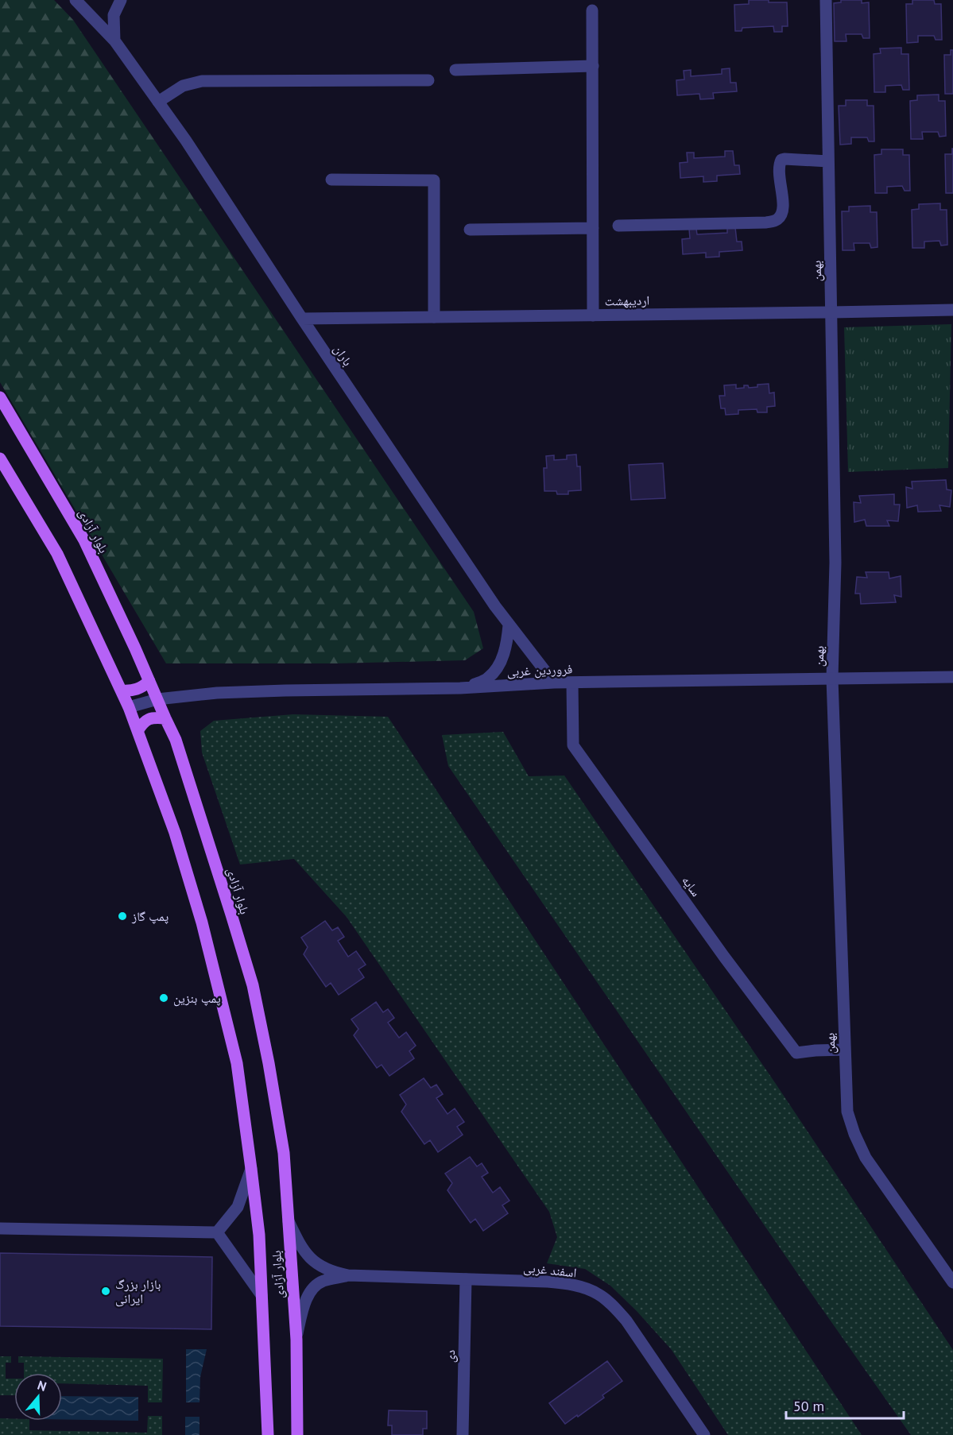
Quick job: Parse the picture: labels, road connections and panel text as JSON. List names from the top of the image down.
{
  "streets": {
    "main road": ["بلوار آزادی"],
    "street": [
      "بهمن",
      "اردیبهشت",
      "باران",
      "فروردین غربی",
      "سایه",
      "اسفند غربی",
      "دی"
    ]
  },
  "crossings": [
    ["بهمن", "اردیبهشت"],
    ["بهمن", "فروردین غربی"],
    ["بهمن", "سایه"],
    ["اردیبهشت", "باران"],
    ["باران", "فروردین غربی"],
    ["بلوار آزادی", "فروردین غربی"],
    ["فروردین غربی", "سایه"],
    ["اسفند غربی", "دی"]
  ],
  "places": ["پمپ گاز", "پمپ بنزين", "بازار بزرگ ایرانی"],
  "scale_bar": "50 m",
  "north": "top"
}
